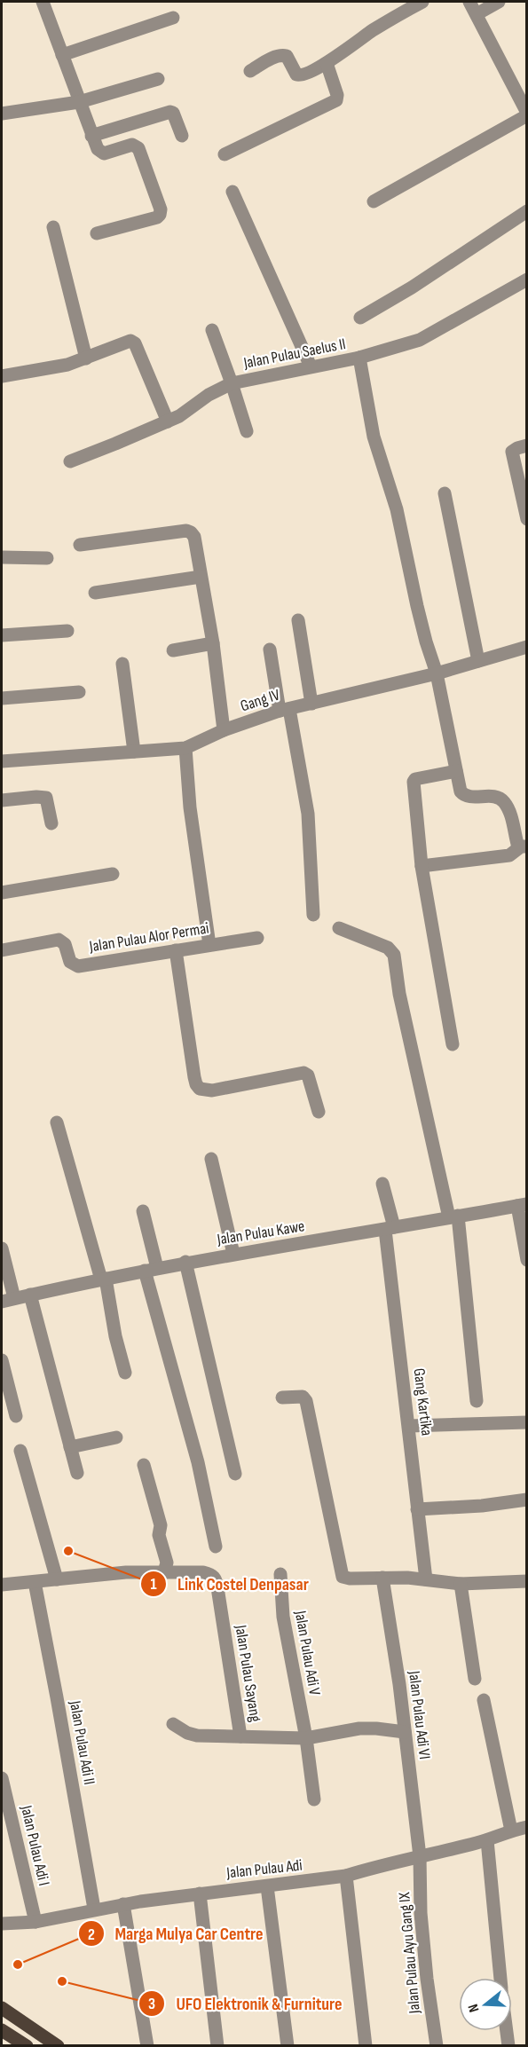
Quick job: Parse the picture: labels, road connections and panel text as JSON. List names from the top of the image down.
{
  "streets": {
    "street": [
      "Jalan Pulau Saelus II",
      "Gang IV",
      "Jalan Pulau Alor Permai",
      "Jalan Pulau Kawe",
      "Gang Kartika",
      "Jalan Pulau Adi V",
      "Jalan Pulau Sayang",
      "Jalan Pulau Adi VI",
      "Jalan Pulau Adi II",
      "Jalan Pulau Adi I",
      "Jalan Pulau Adi",
      "Jalan Pulau Ayu Gang IX"
    ]
  },
  "crossings": [
    ["Jalan Pulau Kawe", "Gang Kartika"],
    ["Jalan Pulau Sayang", "Jalan Pulau Adi II"],
    ["Jalan Pulau Adi VI", "Jalan Pulau Adi"],
    ["Jalan Pulau Adi VI", "Jalan Pulau Ayu Gang IX"],
    ["Jalan Pulau Adi II", "Jalan Pulau Adi"],
    ["Jalan Pulau Adi I", "Jalan Pulau Adi"],
    ["Jalan Pulau Adi", "Jalan Pulau Ayu Gang IX"]
  ],
  "places": ["Link Costel Denpasar", "Marga Mulya Car Centre", "UFO Elektronik & Furniture"],
  "north": "left"
}
